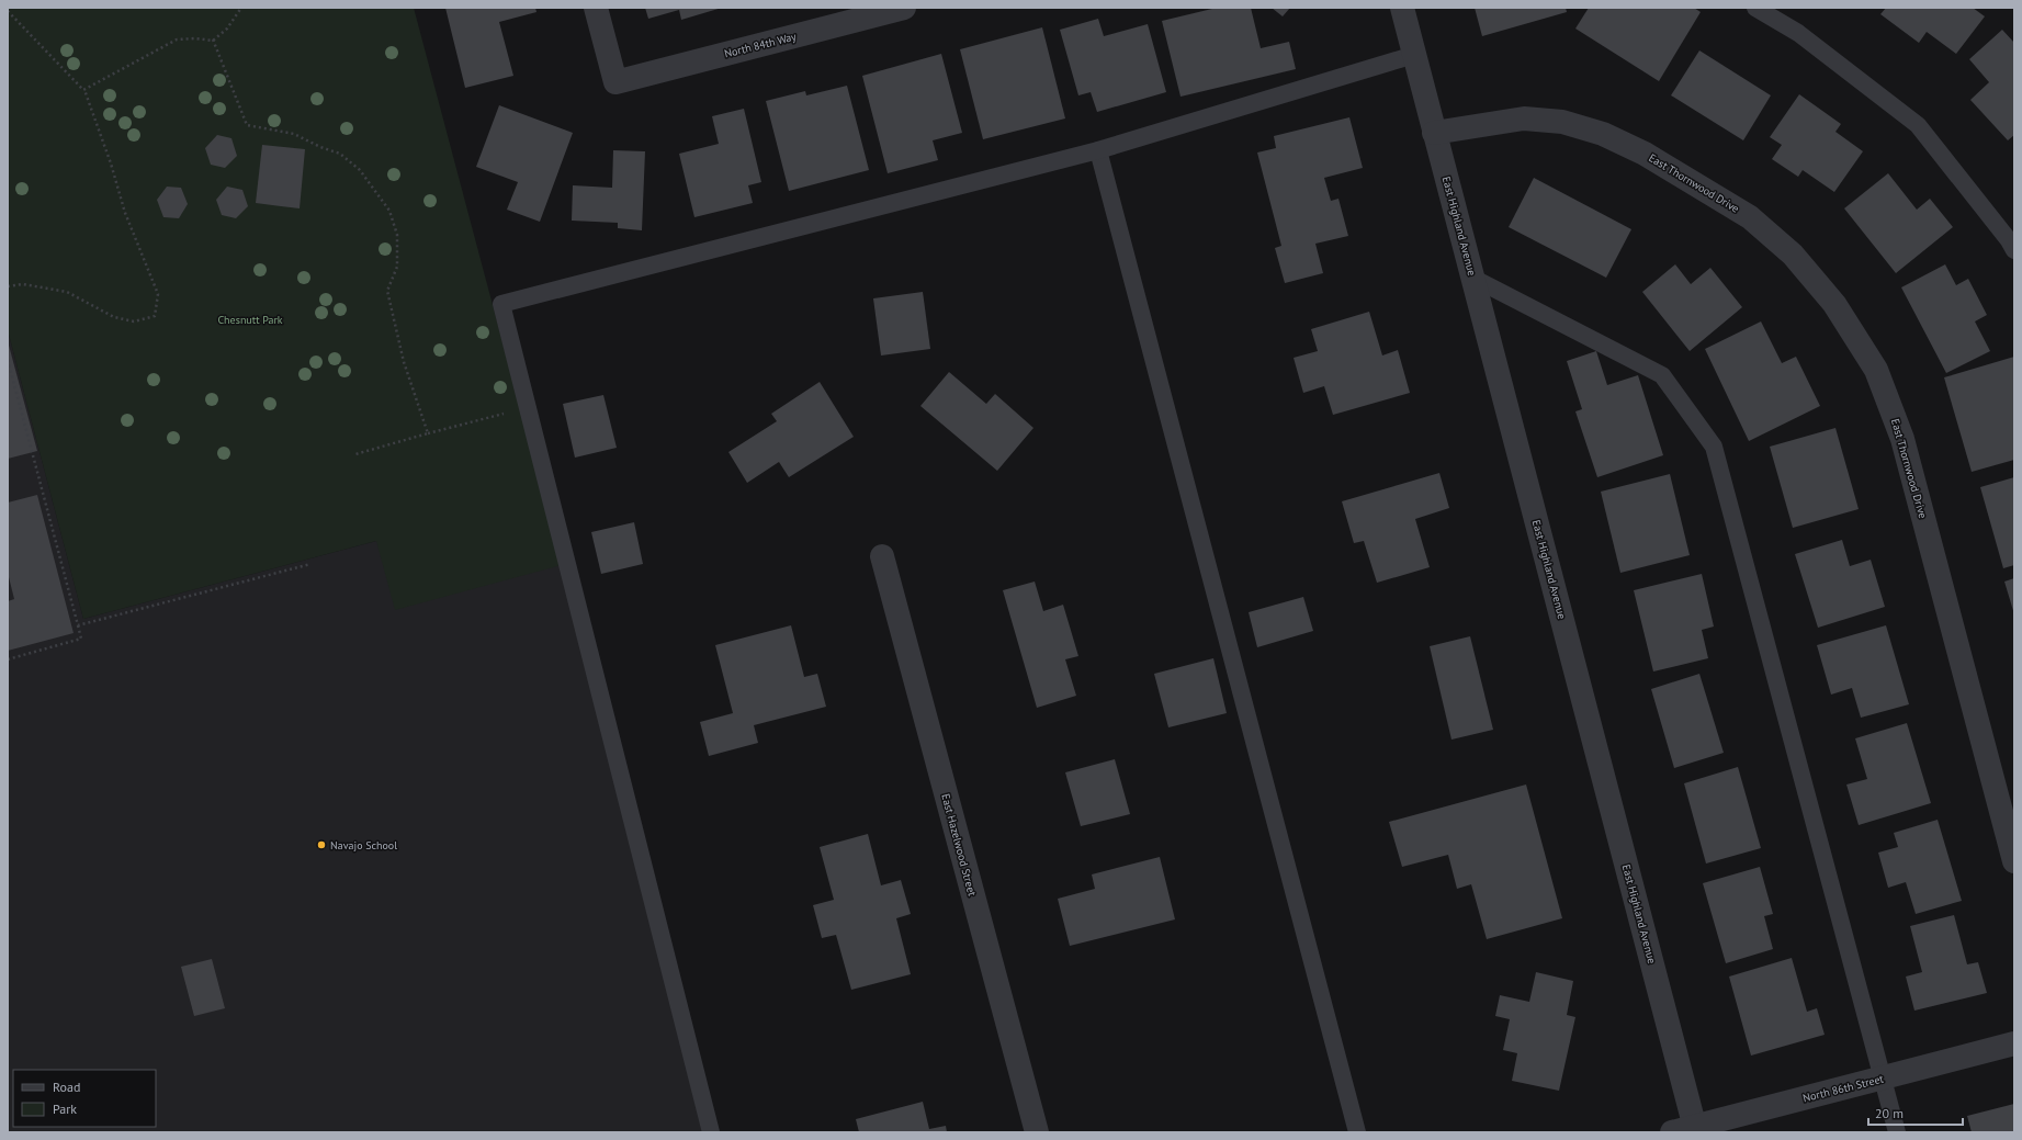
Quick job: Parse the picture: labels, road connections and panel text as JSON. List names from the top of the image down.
{
  "streets": {
    "street": [
      "North 84th Way",
      "East Thornwood Drive",
      "East Highland Avenue",
      "East Hazelwood Street",
      "North 86th Street"
    ]
  },
  "crossings": [
    ["East Thornwood Drive", "East Highland Avenue"],
    ["East Highland Avenue", "North 86th Street"]
  ],
  "parks": ["Chesnutt Park"],
  "places": ["Navajo School"],
  "legend": ["Road", "Park"],
  "scale_bar": "20 m"
}
